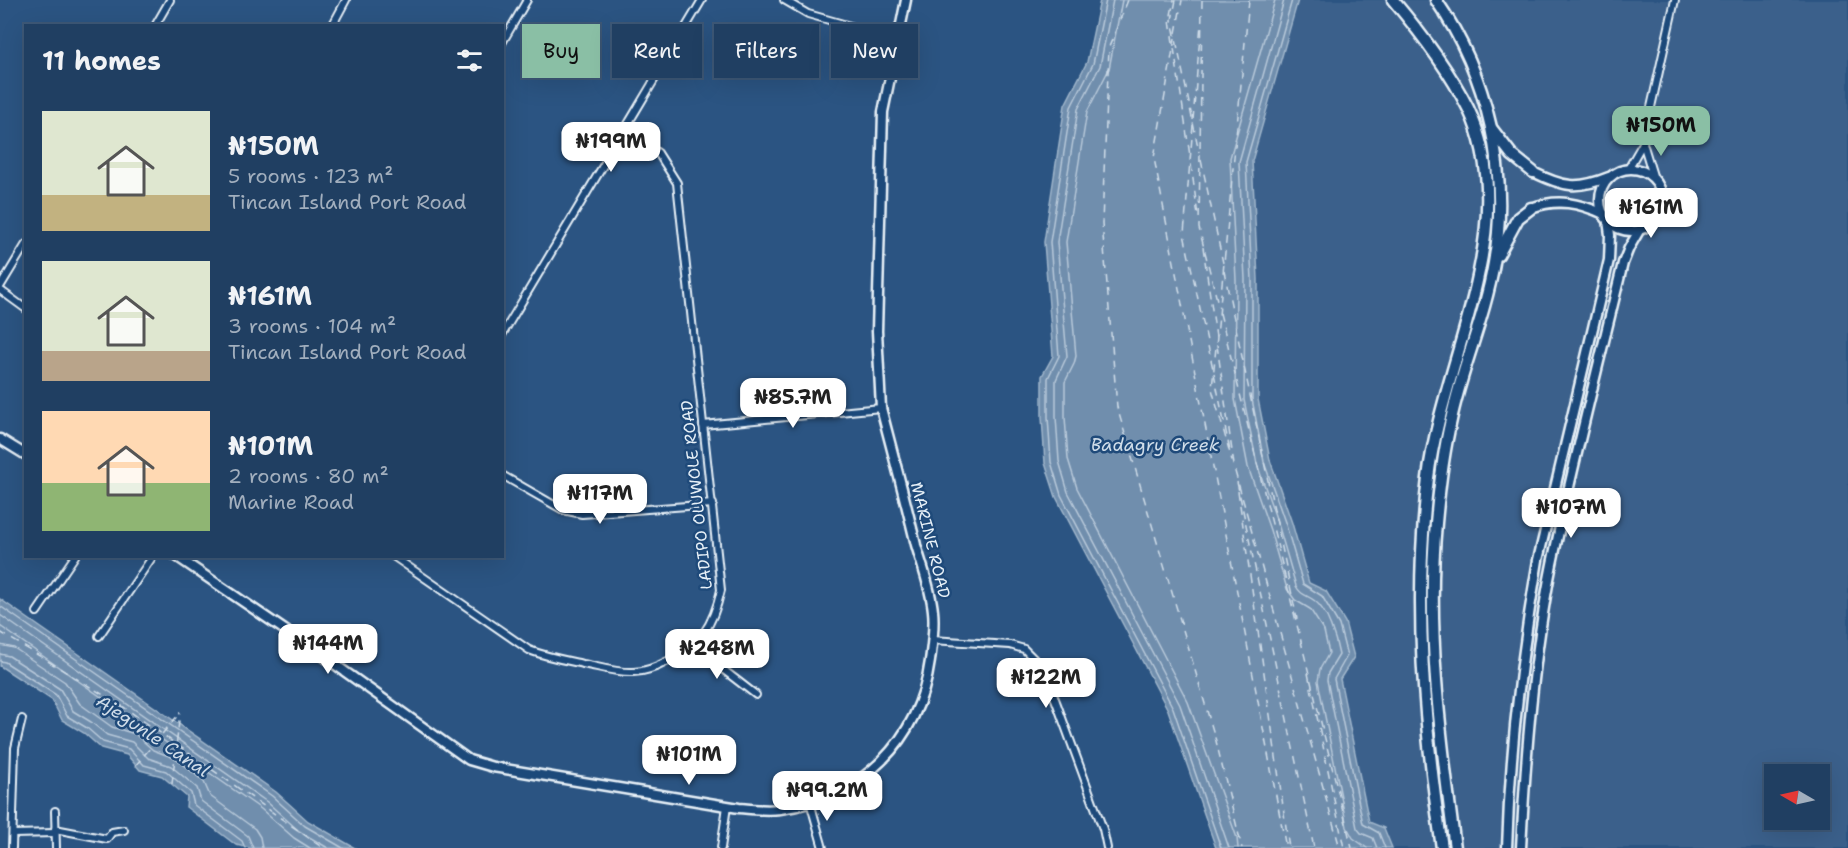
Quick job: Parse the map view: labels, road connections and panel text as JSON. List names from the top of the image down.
{
  "streets": {
    "street": ["LADIPO OLUWOLE ROAD", "MARINE ROAD"]
  },
  "water": ["Badagry Creek", "Ajegunle Canal"],
  "north": "left",
  "page": {
    "chip": [
      "Buy",
      "Rent",
      "Filters",
      "New"
    ],
    "heading": "11 homes",
    "list": [
      {
        "name": "₦150M",
        "note": "5 rooms · 123 m² · Tincan Island Port Road"
      },
      {
        "name": "₦161M",
        "note": "3 rooms · 104 m² · Tincan Island Port Road"
      },
      {
        "name": "₦101M",
        "note": "2 rooms · 80 m² · Marine Road"
      }
    ],
    "price": [
      "₦150M",
      "₦199M",
      "₦161M",
      "₦85.7M",
      "₦117M",
      "₦107M",
      "₦144M",
      "₦248M",
      "₦122M",
      "₦101M",
      "₦99.2M"
    ]
  }
}
